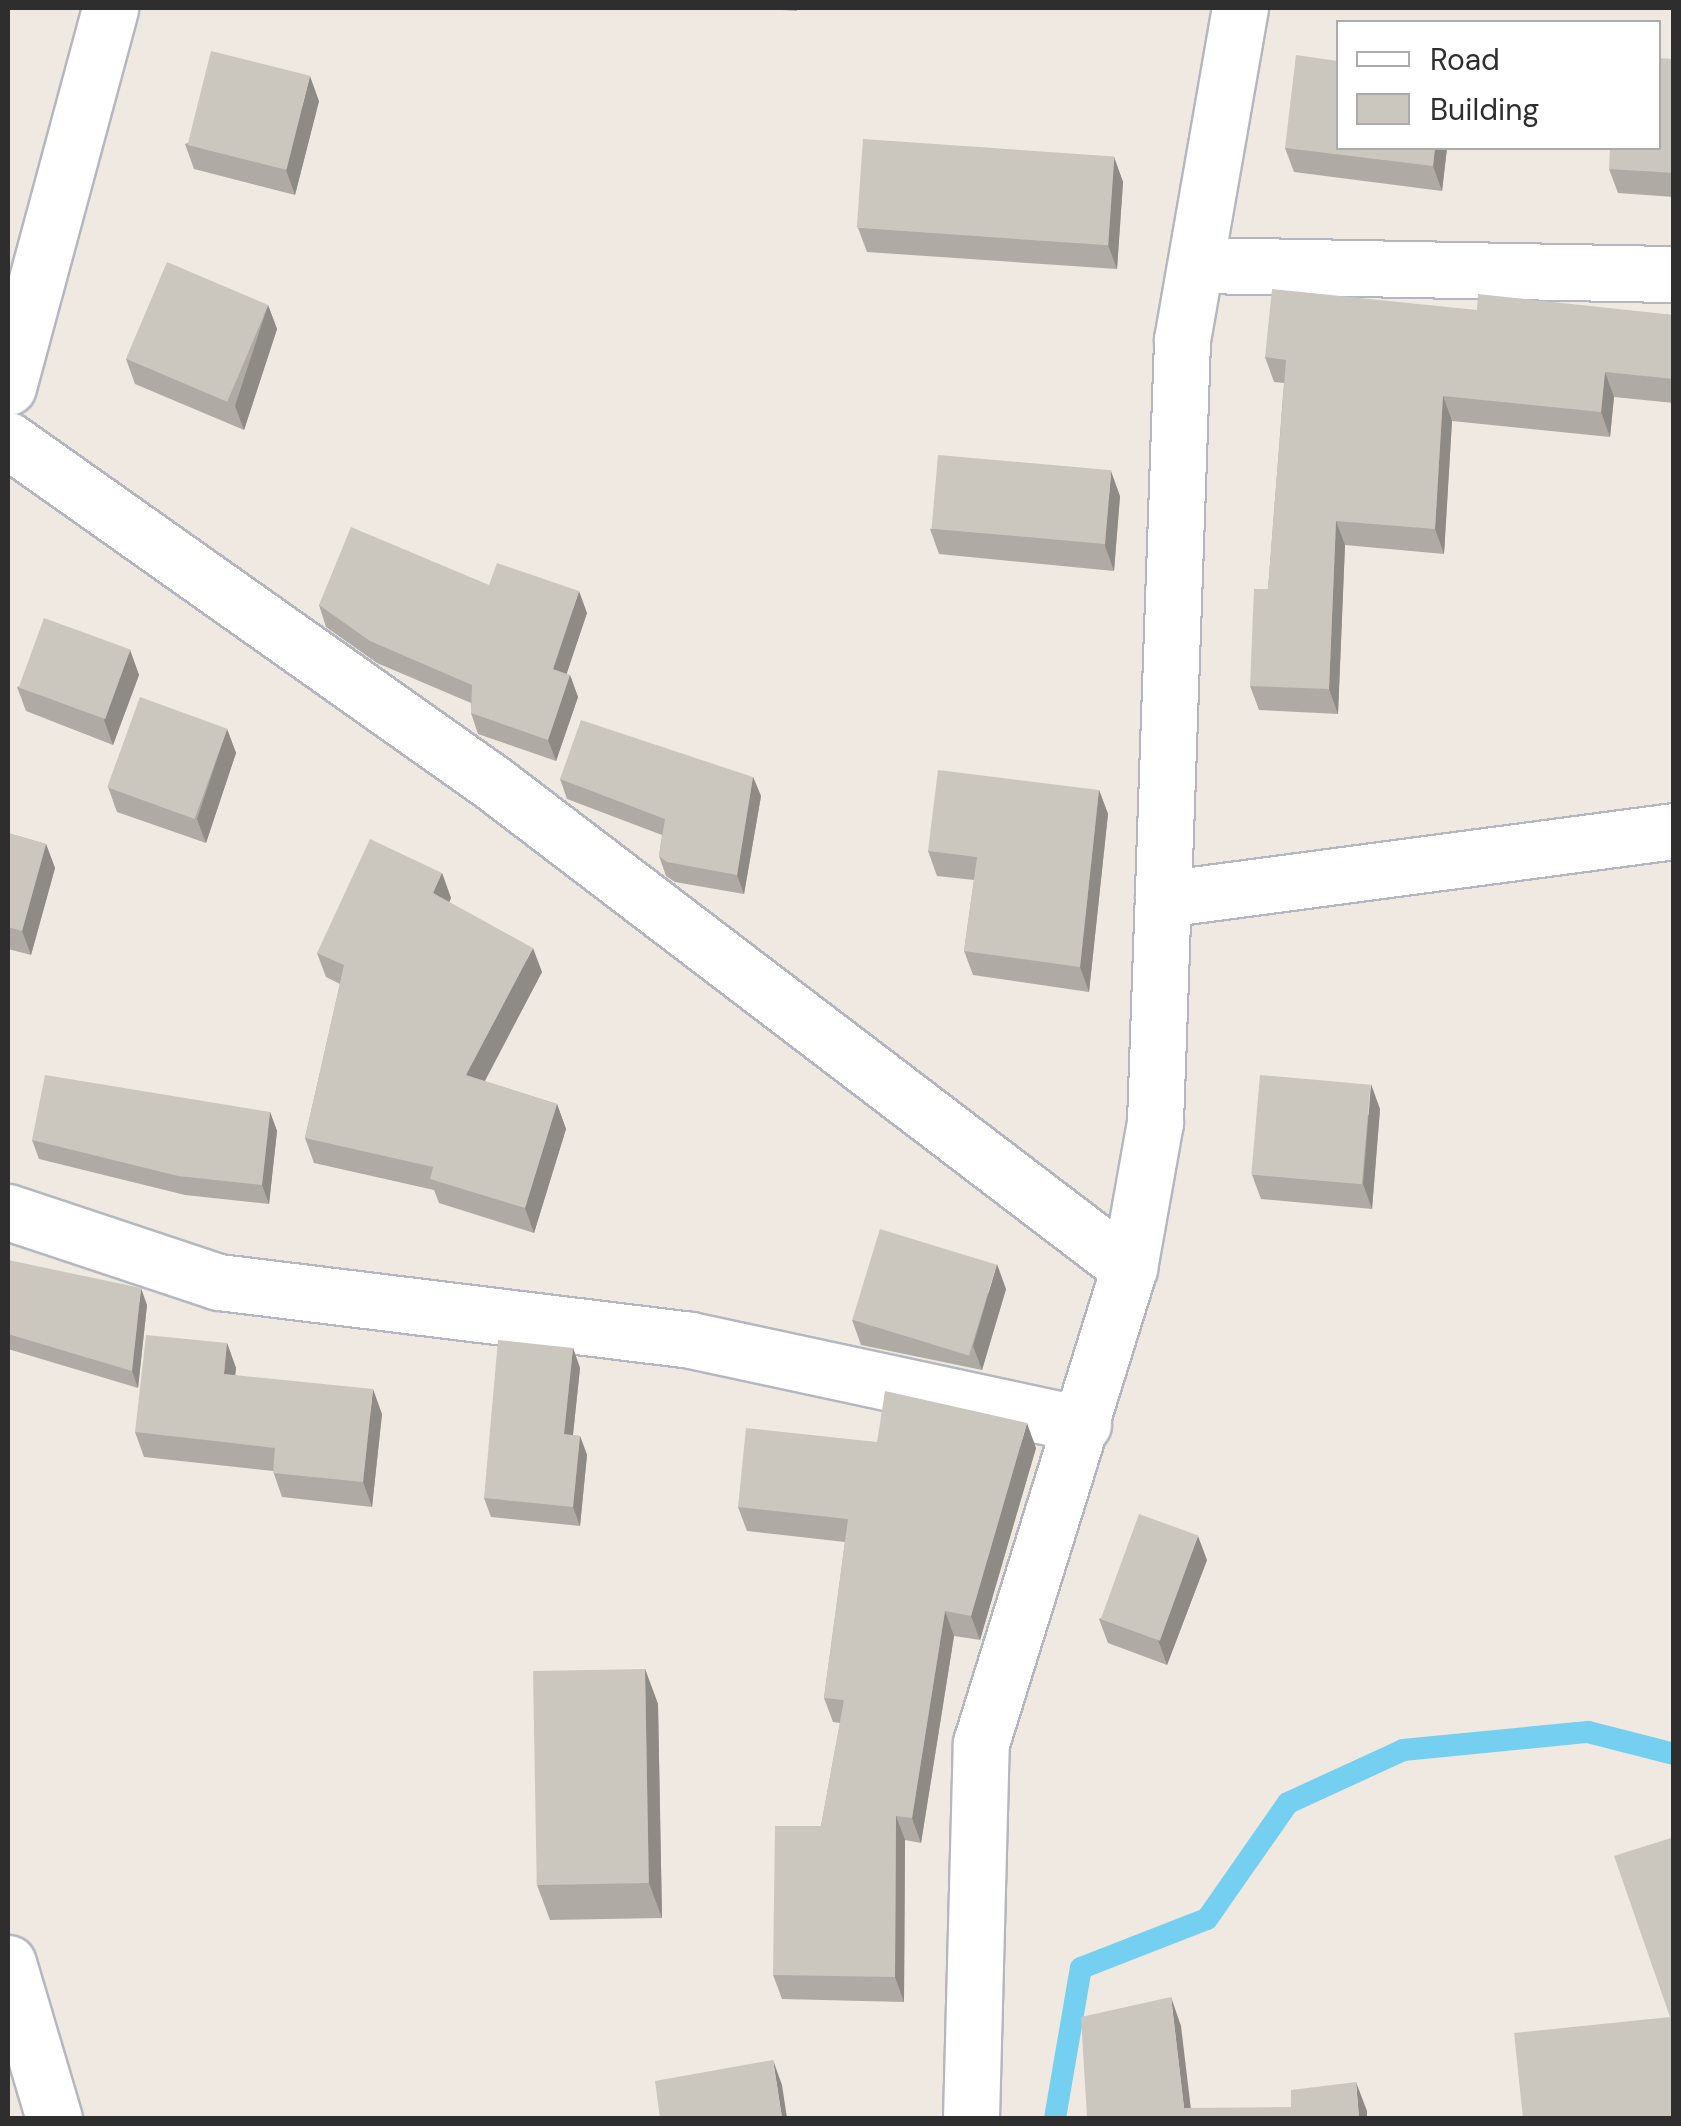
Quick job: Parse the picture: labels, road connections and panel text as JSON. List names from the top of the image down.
{
  "legend": ["Road", "Building"]
}
